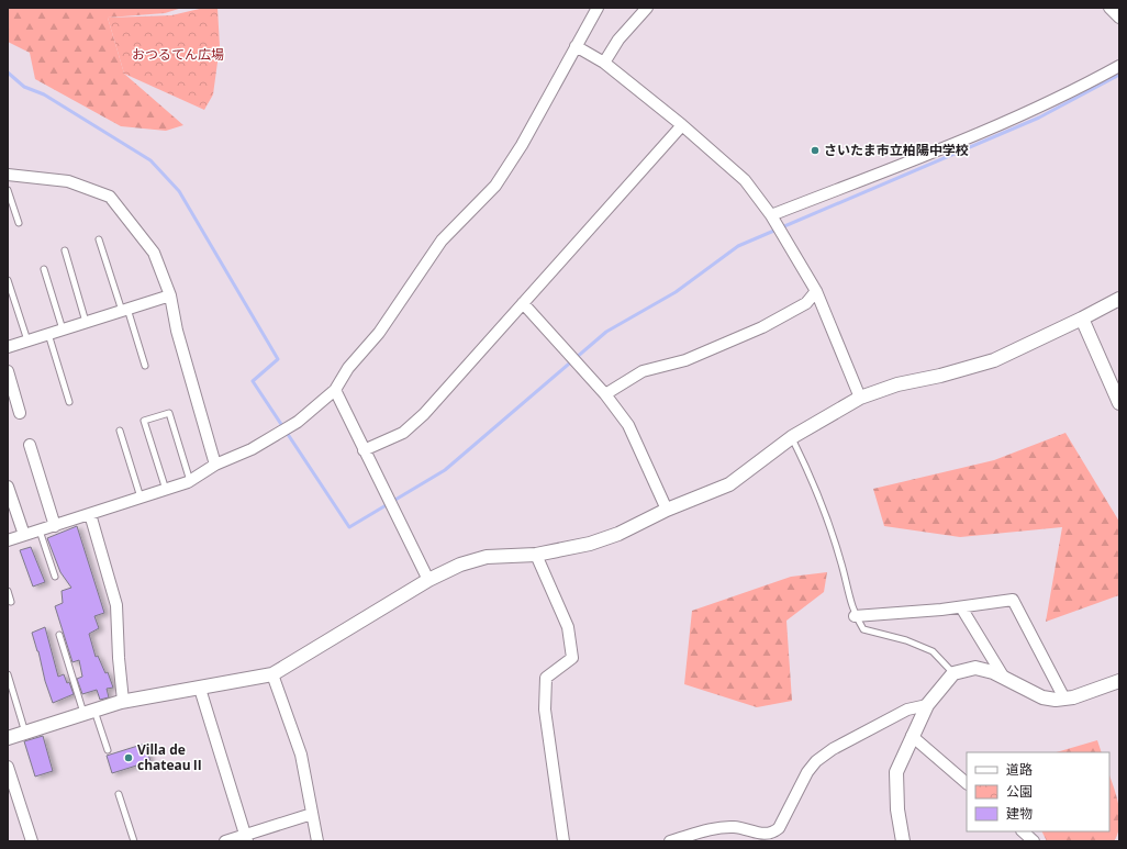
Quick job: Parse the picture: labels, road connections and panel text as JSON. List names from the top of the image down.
{
  "parks": ["おつるてん広場"],
  "places": ["さいたま市立柏陽中学校", "Villa de chateauⅡ"],
  "legend": ["道路", "公園", "建物"]
}
